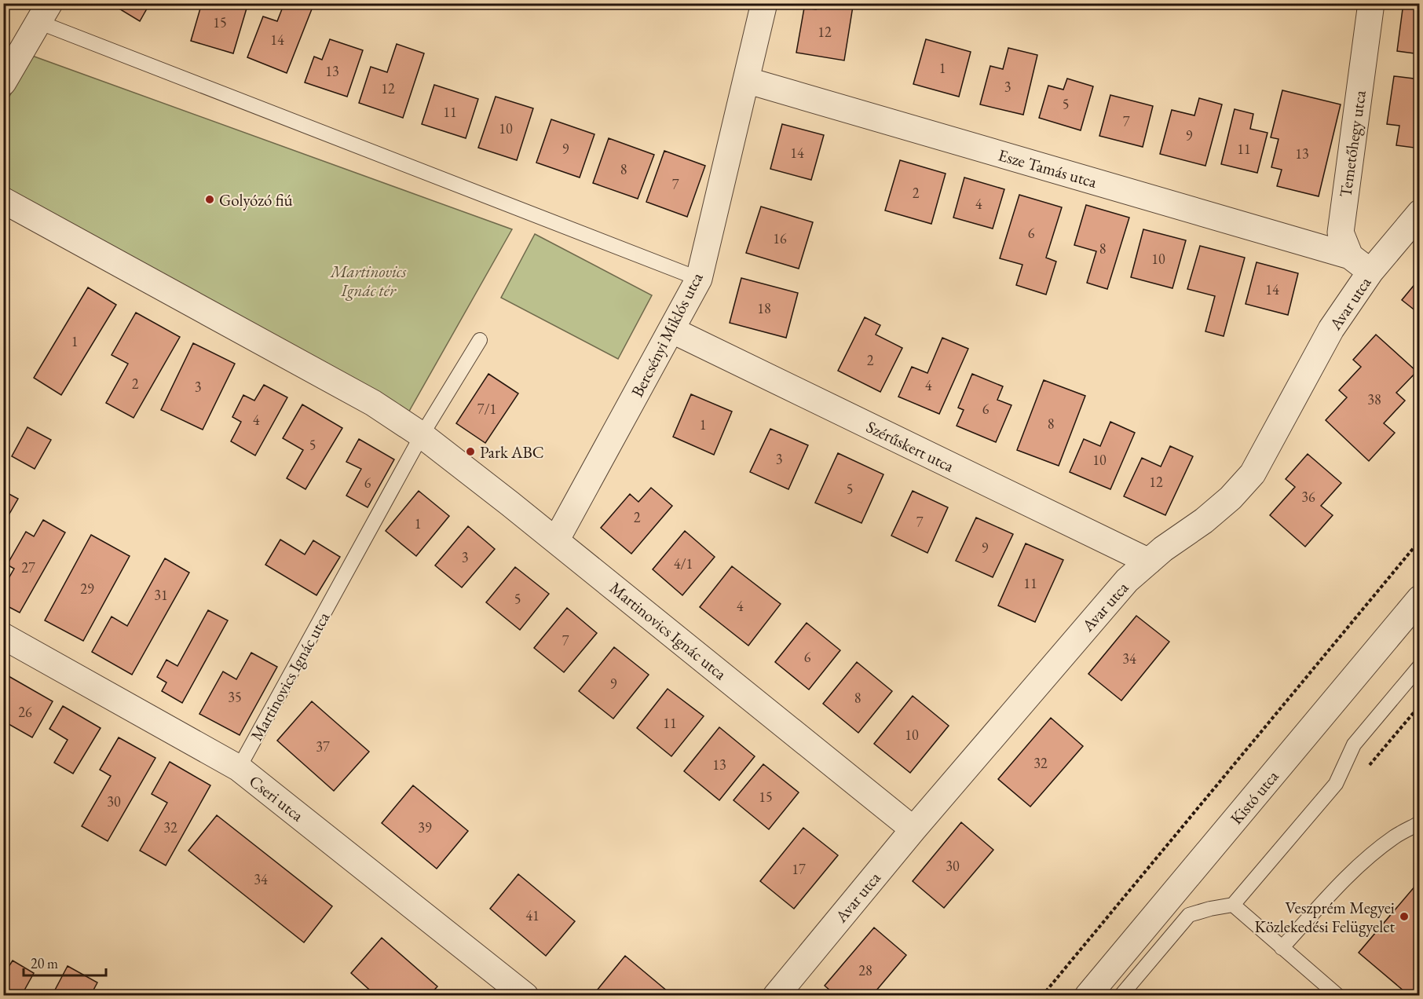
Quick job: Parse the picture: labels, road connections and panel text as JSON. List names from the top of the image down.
{
  "streets": {
    "street": [
      "Temetőhegy utca",
      "Esze Tamás utca",
      "Avar utca",
      "Bercsényi Miklós utca",
      "Szérűskert utca",
      "Martinovics Ignác utca",
      "Kistó utca",
      "Cseri utca"
    ]
  },
  "crossings": [
    ["Temetőhegy utca", "Esze Tamás utca"],
    ["Esze Tamás utca", "Bercsényi Miklós utca"],
    ["Avar utca", "Szérűskert utca"],
    ["Avar utca", "Martinovics Ignác utca"],
    ["Bercsényi Miklós utca", "Szérűskert utca"],
    ["Bercsényi Miklós utca", "Martinovics Ignác utca"],
    ["Martinovics Ignác utca", "Cseri utca"]
  ],
  "parks": ["Martinovics Ignác tér"],
  "places": ["Golyózó fiú", "Park ABC", "Veszprém Megyei Közlekedési Felügyelet"],
  "house_numbers": [
    "15",
    "12",
    "14",
    "1",
    "13",
    "3",
    "12",
    "5",
    "11",
    "7",
    "10",
    "9",
    "9",
    "11",
    "14",
    "13",
    "8",
    "7",
    "2",
    "4",
    "6",
    "16",
    "8",
    "10",
    "14",
    "18",
    "1",
    "2",
    "2",
    "4",
    "3",
    "38",
    "7/1",
    "6",
    "4",
    "8",
    "1",
    "5",
    "3",
    "10",
    "12",
    "6",
    "5",
    "36",
    "2",
    "7",
    "1",
    "9",
    "3",
    "4/1",
    "27",
    "11",
    "29",
    "31",
    "5",
    "4",
    "7",
    "6",
    "34",
    "9",
    "35",
    "8",
    "26",
    "11",
    "10",
    "37",
    "32",
    "13",
    "15",
    "30",
    "32",
    "39",
    "30",
    "17",
    "34",
    "41",
    "28"
  ],
  "scale_bar": "20 m"
}
